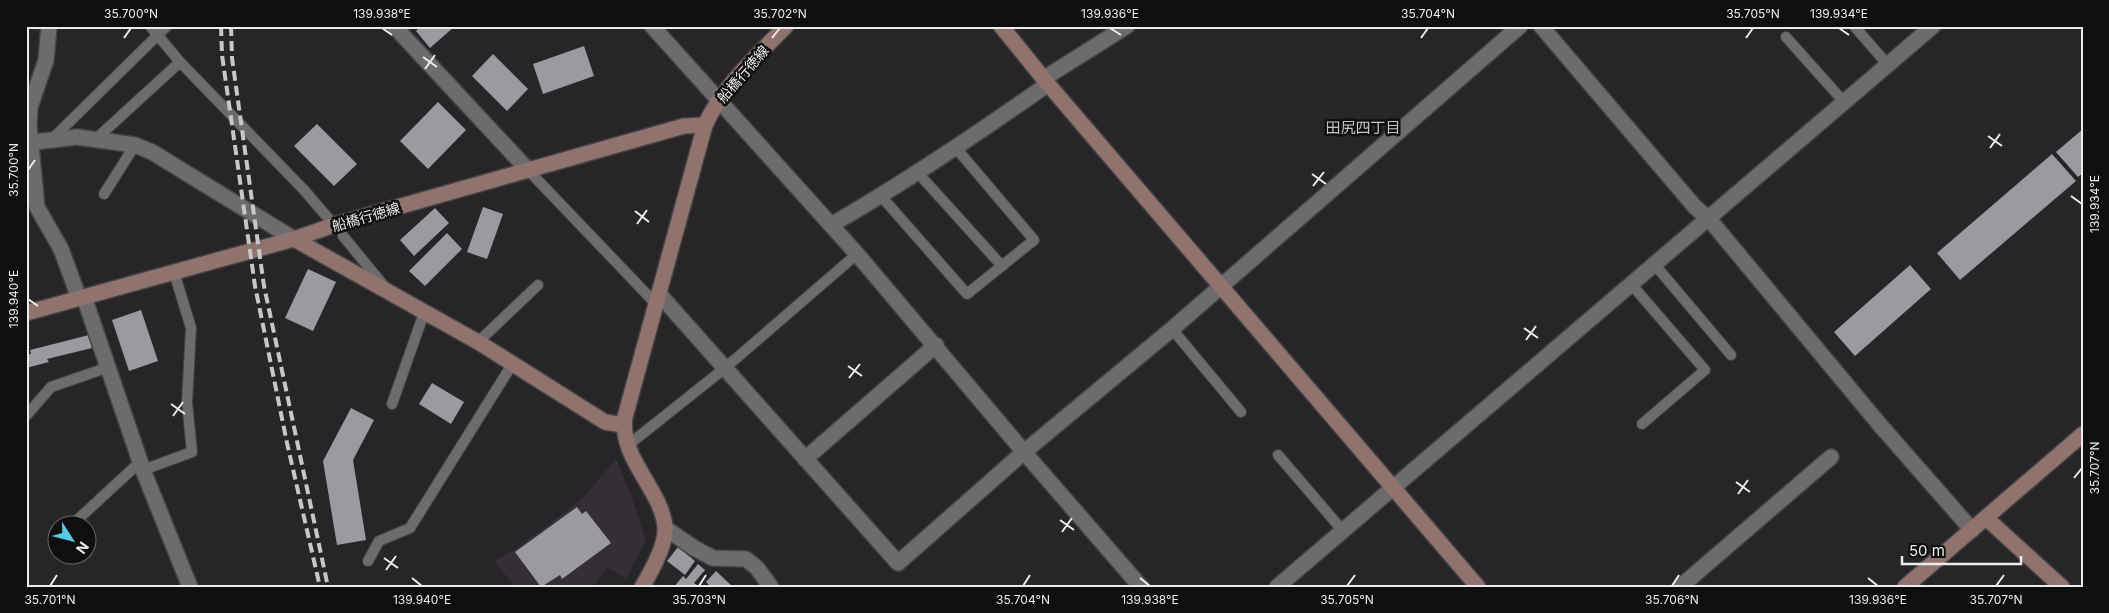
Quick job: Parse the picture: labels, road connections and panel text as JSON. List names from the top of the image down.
{
  "streets": {
    "street": ["船橋行徳線"]
  },
  "districts": ["田尻四丁目"],
  "scale_bar": "50 m",
  "north": "bottom right",
  "coordinates": [
    "35.700°N",
    "139.938°E",
    "35.702°N",
    "139.936°E",
    "35.704°N",
    "35.705°N",
    "139.934°E",
    "139.940°E",
    "35.707°N",
    "35.701°N",
    "35.703°N",
    "35.706°N"
  ]
}
